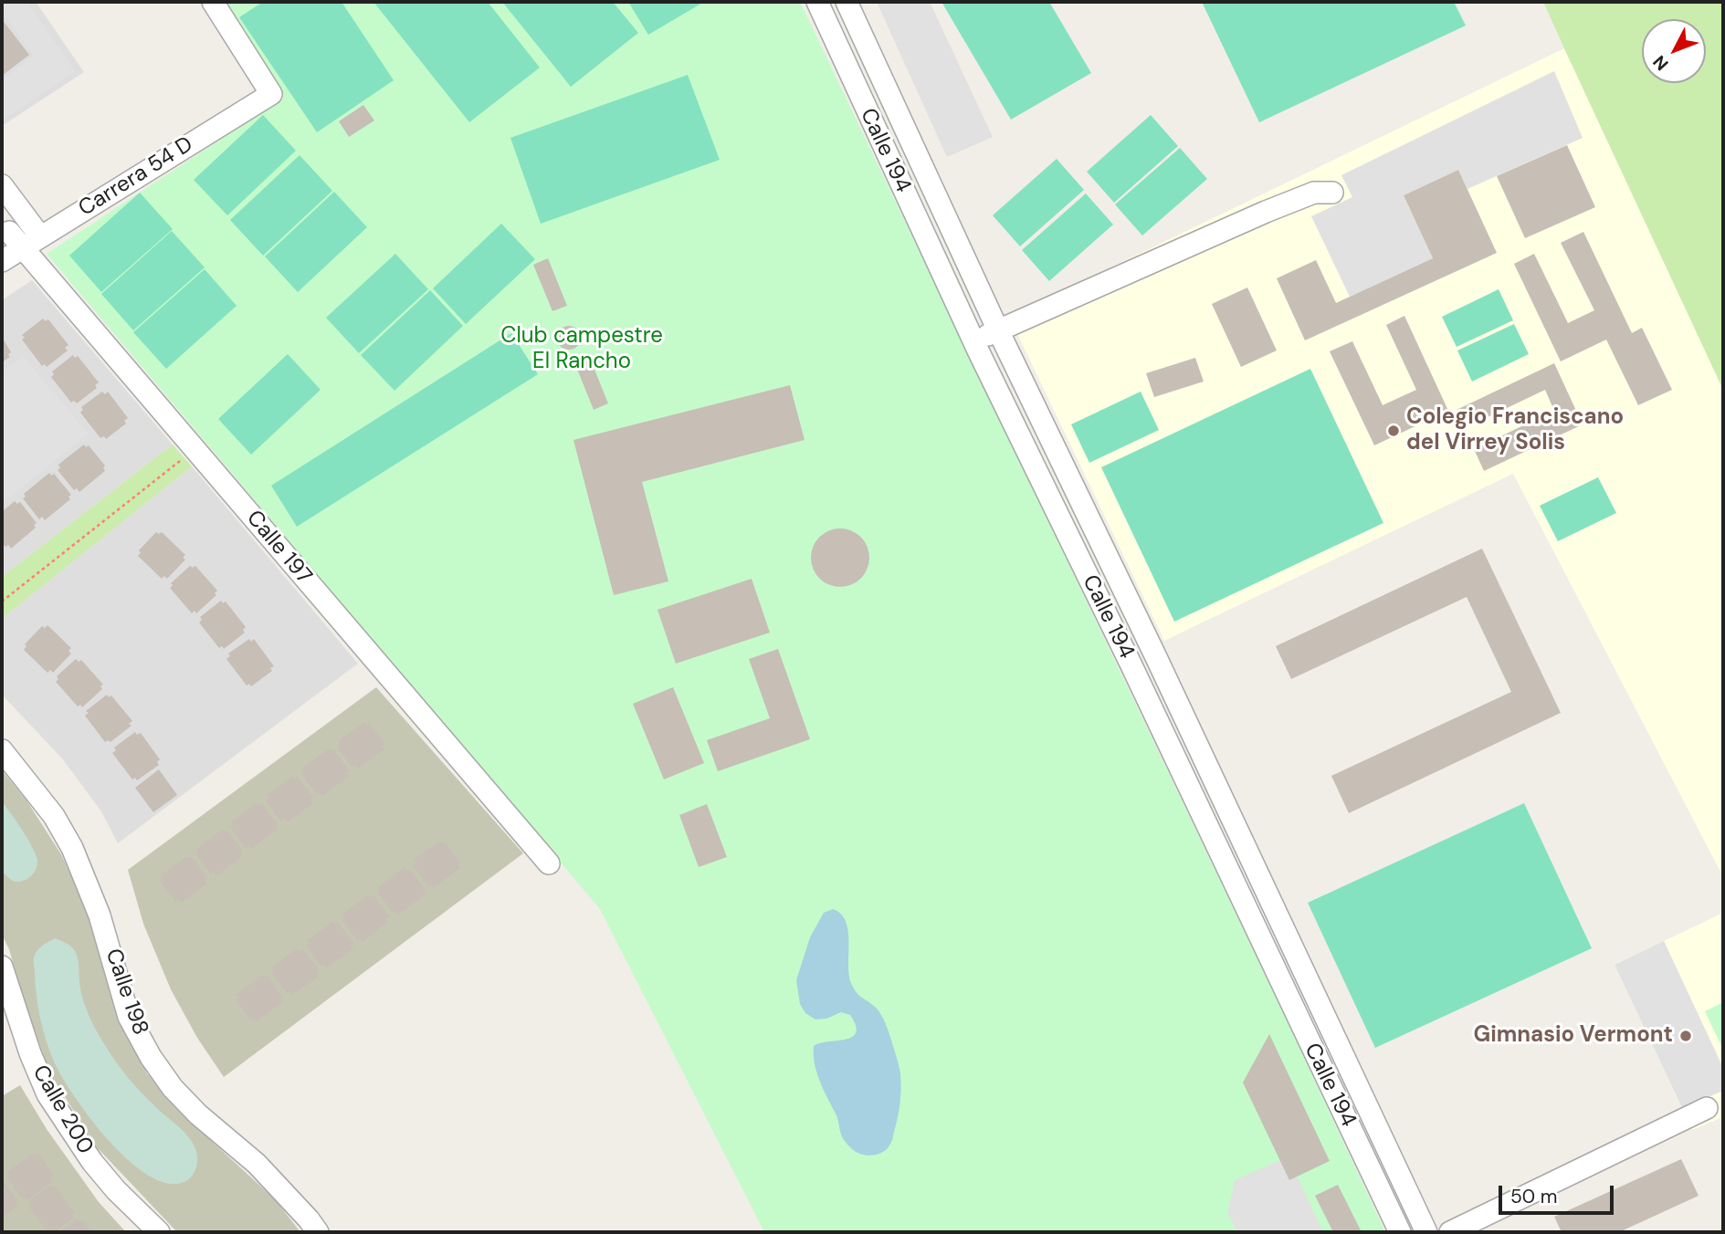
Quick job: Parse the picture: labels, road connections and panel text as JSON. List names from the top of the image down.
{
  "streets": {
    "street": [
      "Calle 194",
      "Carrera 54 D",
      "Calle 197",
      "Calle 198",
      "Calle 200"
    ]
  },
  "crossings": [
    ["Carrera 54 D", "Calle 197"]
  ],
  "parks": ["Club campestre El Rancho"],
  "places": ["Colegio Franciscano del Virrey Solis", "Gimnasio Vermont"],
  "scale_bar": "50 m",
  "north": "bottom left"
}
